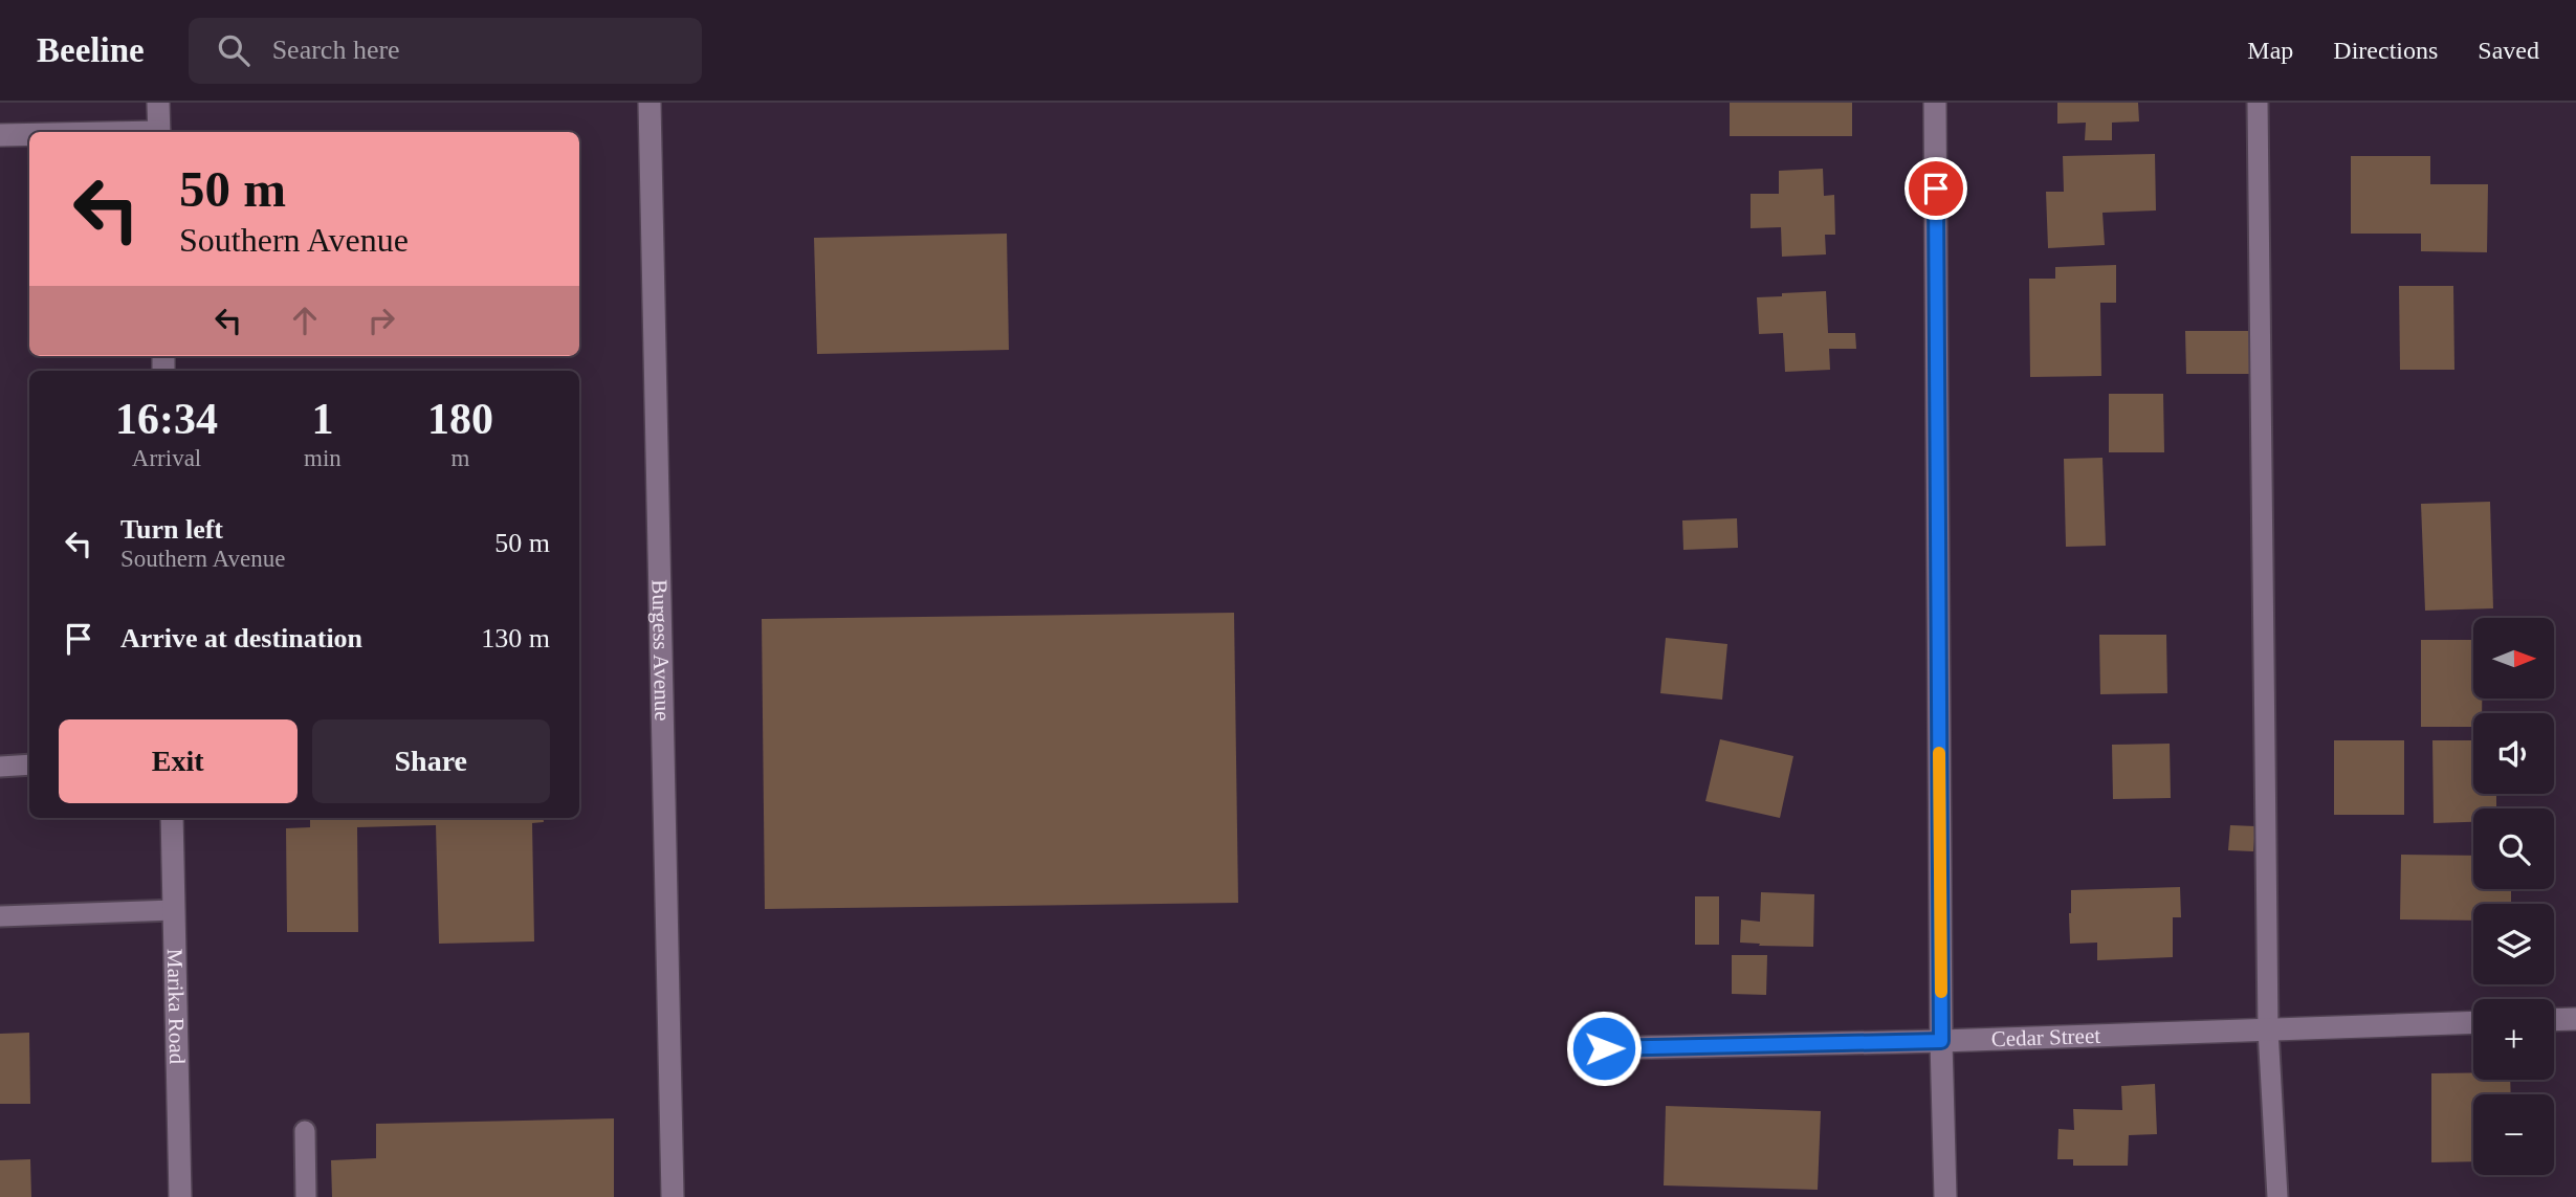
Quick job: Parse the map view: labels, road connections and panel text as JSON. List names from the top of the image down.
{
  "streets": {
    "street": ["Burgess Avenue", "Marika Road", "Cedar Street"]
  },
  "north": "right",
  "page": {
    "header": "Beeline",
    "search": "Search here",
    "nav": ["Map", "Directions", "Saved"],
    "turn": ["50 m", "Southern Avenue"],
    "eta": [
      "16:34",
      "Arrival",
      "1",
      "min",
      "180",
      "m"
    ],
    "list": [
      {
        "name": "Turn left",
        "note": "Southern Avenue",
        "value": "50 m"
      },
      {
        "name": "Arrive at destination",
        "value": "130 m"
      }
    ],
    "map_buttons": ["+", "−"],
    "buttons": ["Exit", "Share"]
  }
}
